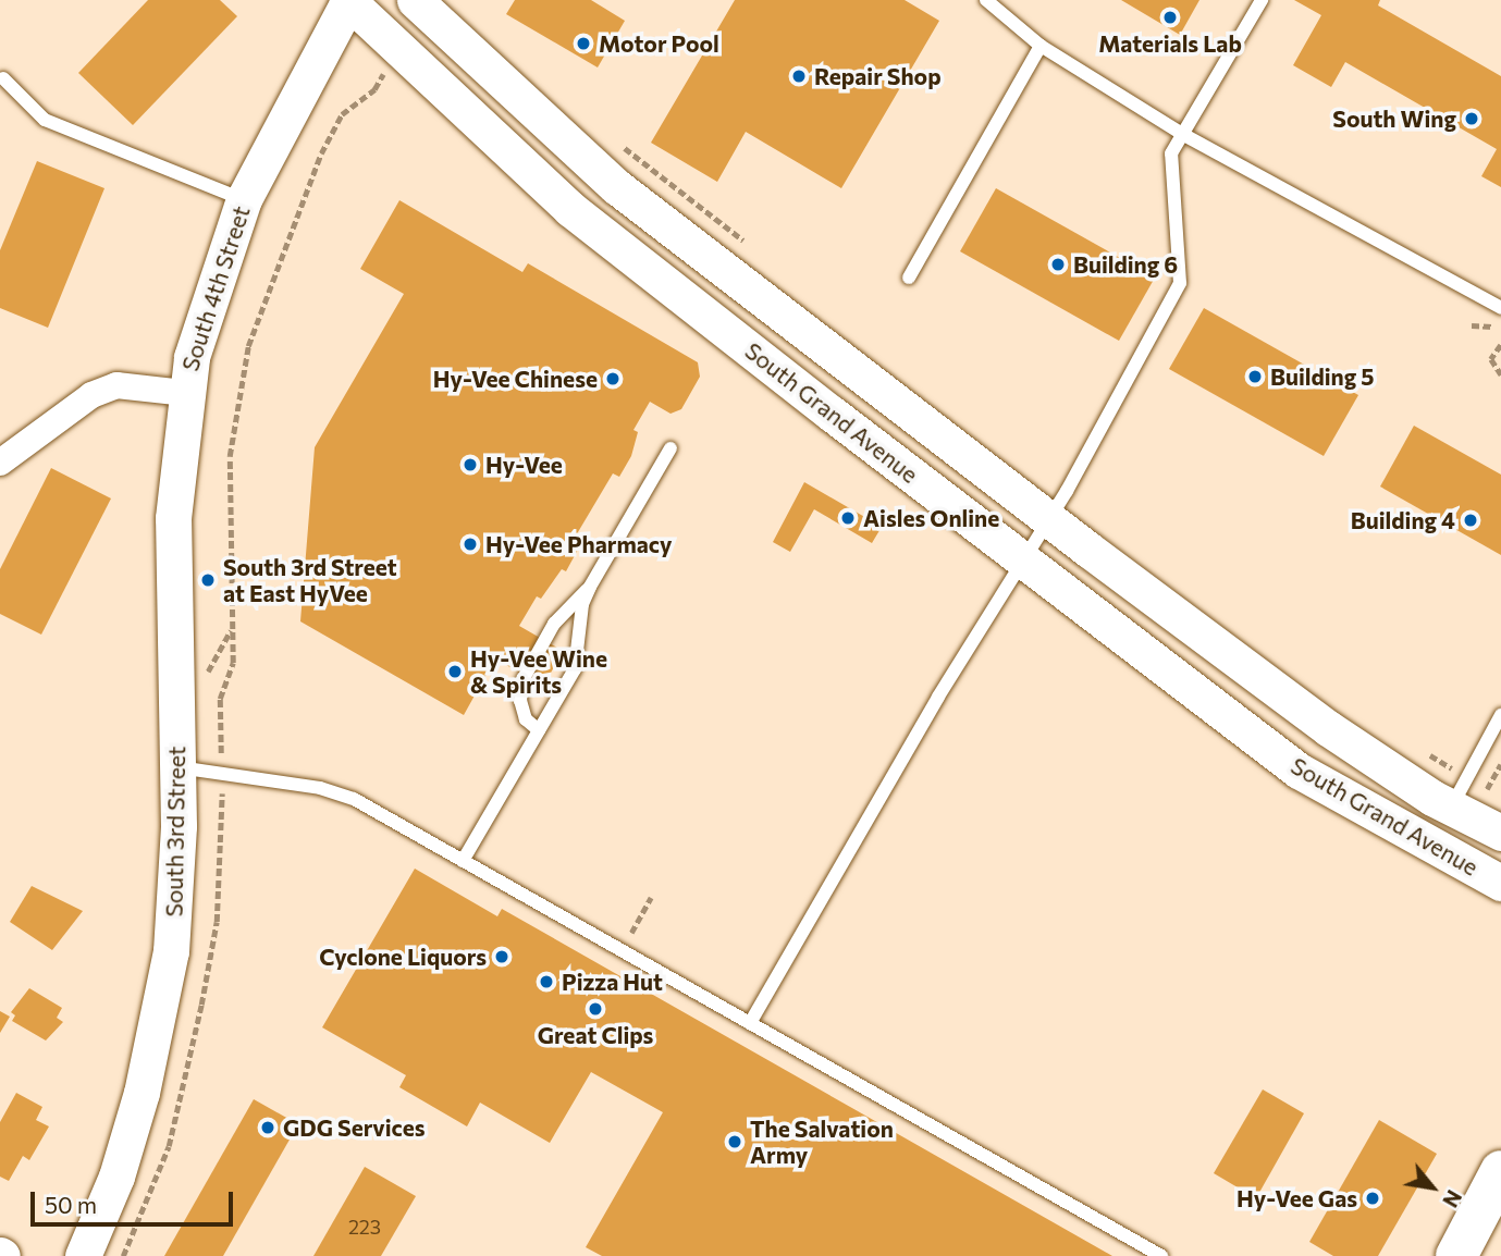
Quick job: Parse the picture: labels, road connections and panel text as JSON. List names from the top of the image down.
{
  "streets": {
    "street": ["South 4th Street", "South Grand Avenue", "South 3rd Street"]
  },
  "crossings": [
    ["South 4th Street", "South Grand Avenue"],
    ["South 4th Street", "South 3rd Street"]
  ],
  "places": [
    "Materials Lab",
    "Motor Pool",
    "Repair Shop",
    "South Wing",
    "Building 6",
    "Building 5",
    "Hy-Vee Chinese",
    "Hy-Vee",
    "Aisles Online",
    "Building 4",
    "Hy-Vee Pharmacy",
    "South 3rd Street at East HyVee",
    "Hy-Vee Wine & Spirits",
    "Cyclone Liquors",
    "Pizza Hut",
    "Great Clips",
    "GDG Services",
    "The Salvation Army",
    "Hy-Vee Gas"
  ],
  "house_numbers": ["223"],
  "scale_bar": "50 m",
  "north": "bottom right"
}
